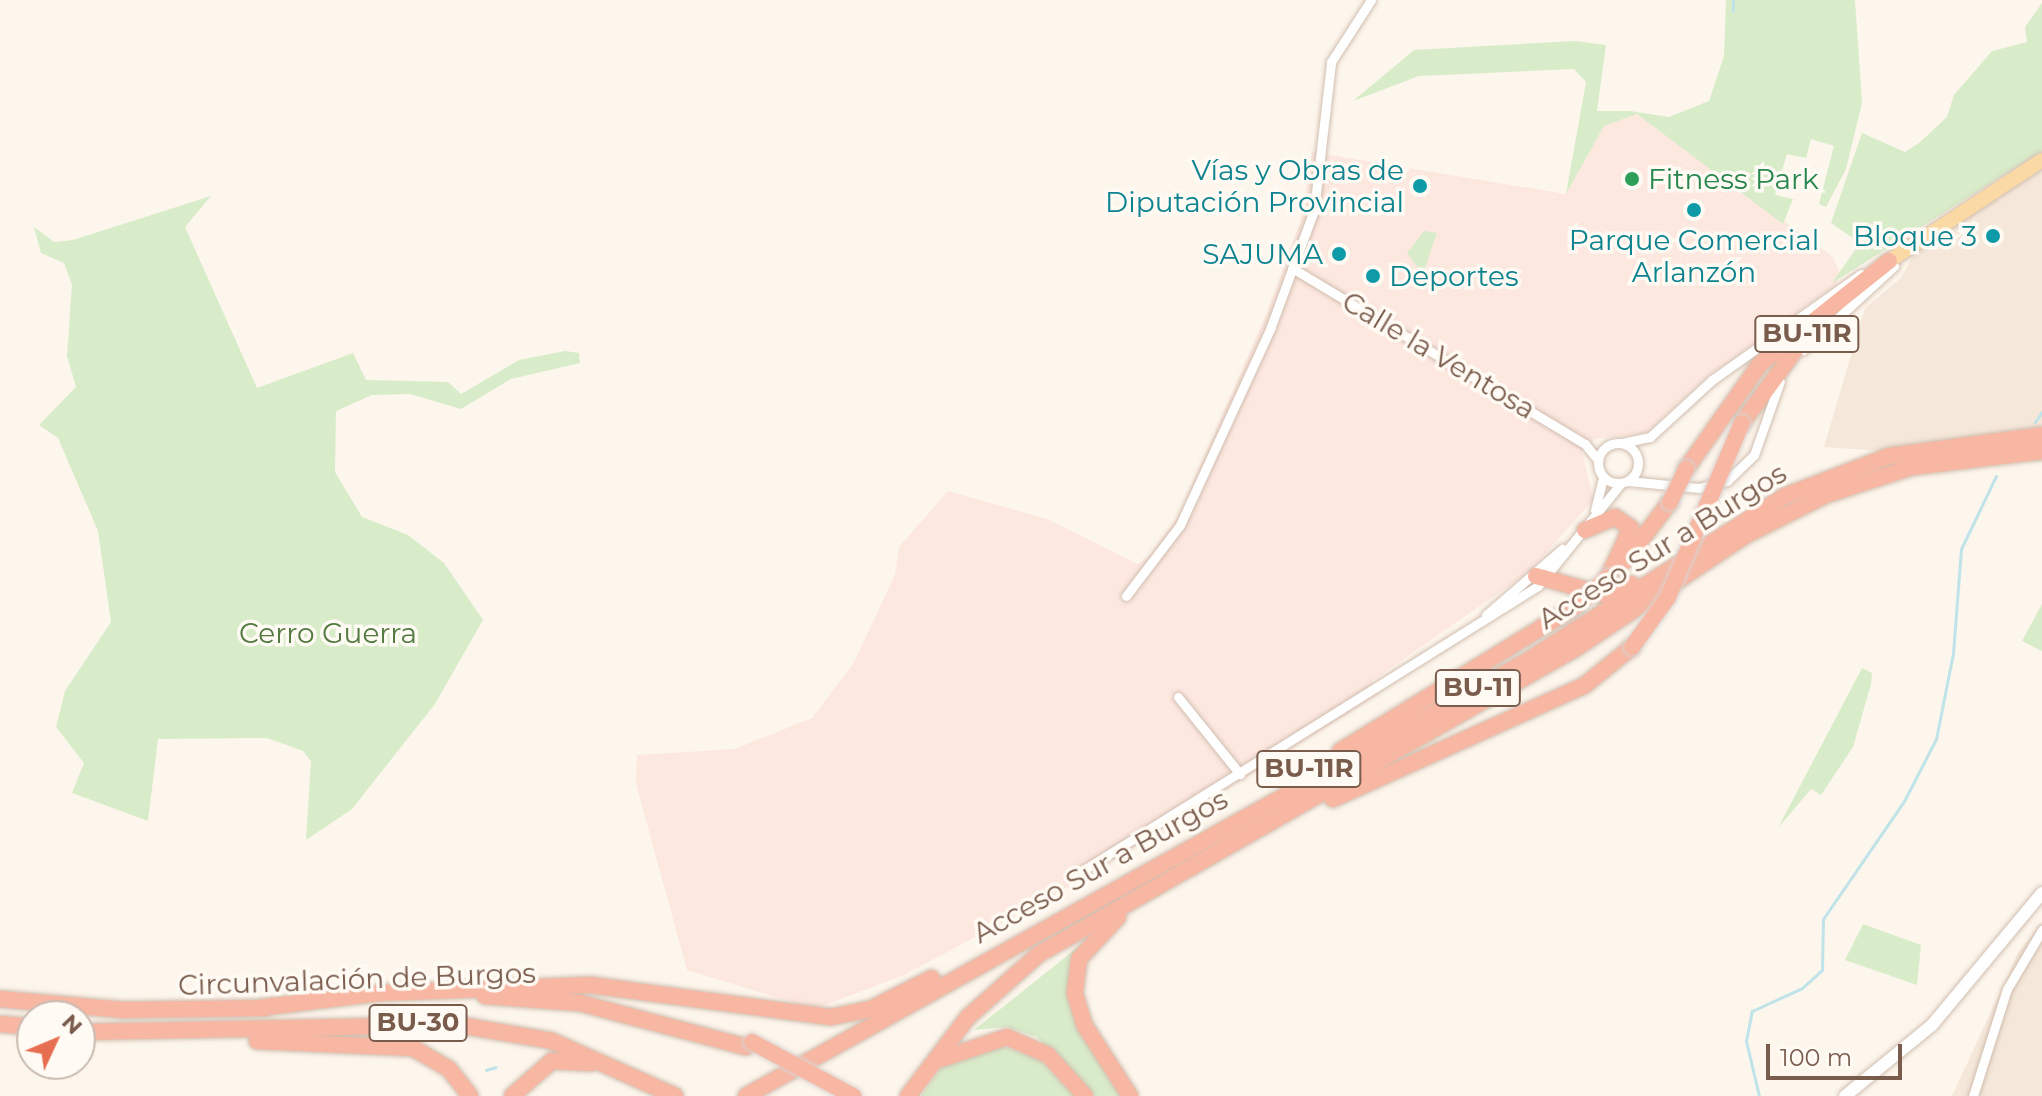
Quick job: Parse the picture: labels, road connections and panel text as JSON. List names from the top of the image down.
{
  "streets": {
    "highway": [
      "BU-11R",
      "Acceso Sur a Burgos",
      "BU-11",
      "Circunvalación de Burgos",
      "BU-30"
    ],
    "street": ["Calle la Ventosa"]
  },
  "crossings": [
    ["BU-11R", "Acceso Sur a Burgos"]
  ],
  "parks": ["Cerro Guerra"],
  "places": [
    "Fitness Park",
    "Vías y Obras de Diputación Provincial",
    "Parque Comercial Arlanzón",
    "Bloque 3",
    "SAJUMA",
    "Deportes"
  ],
  "scale_bar": "100 m",
  "north": "top right"
}
